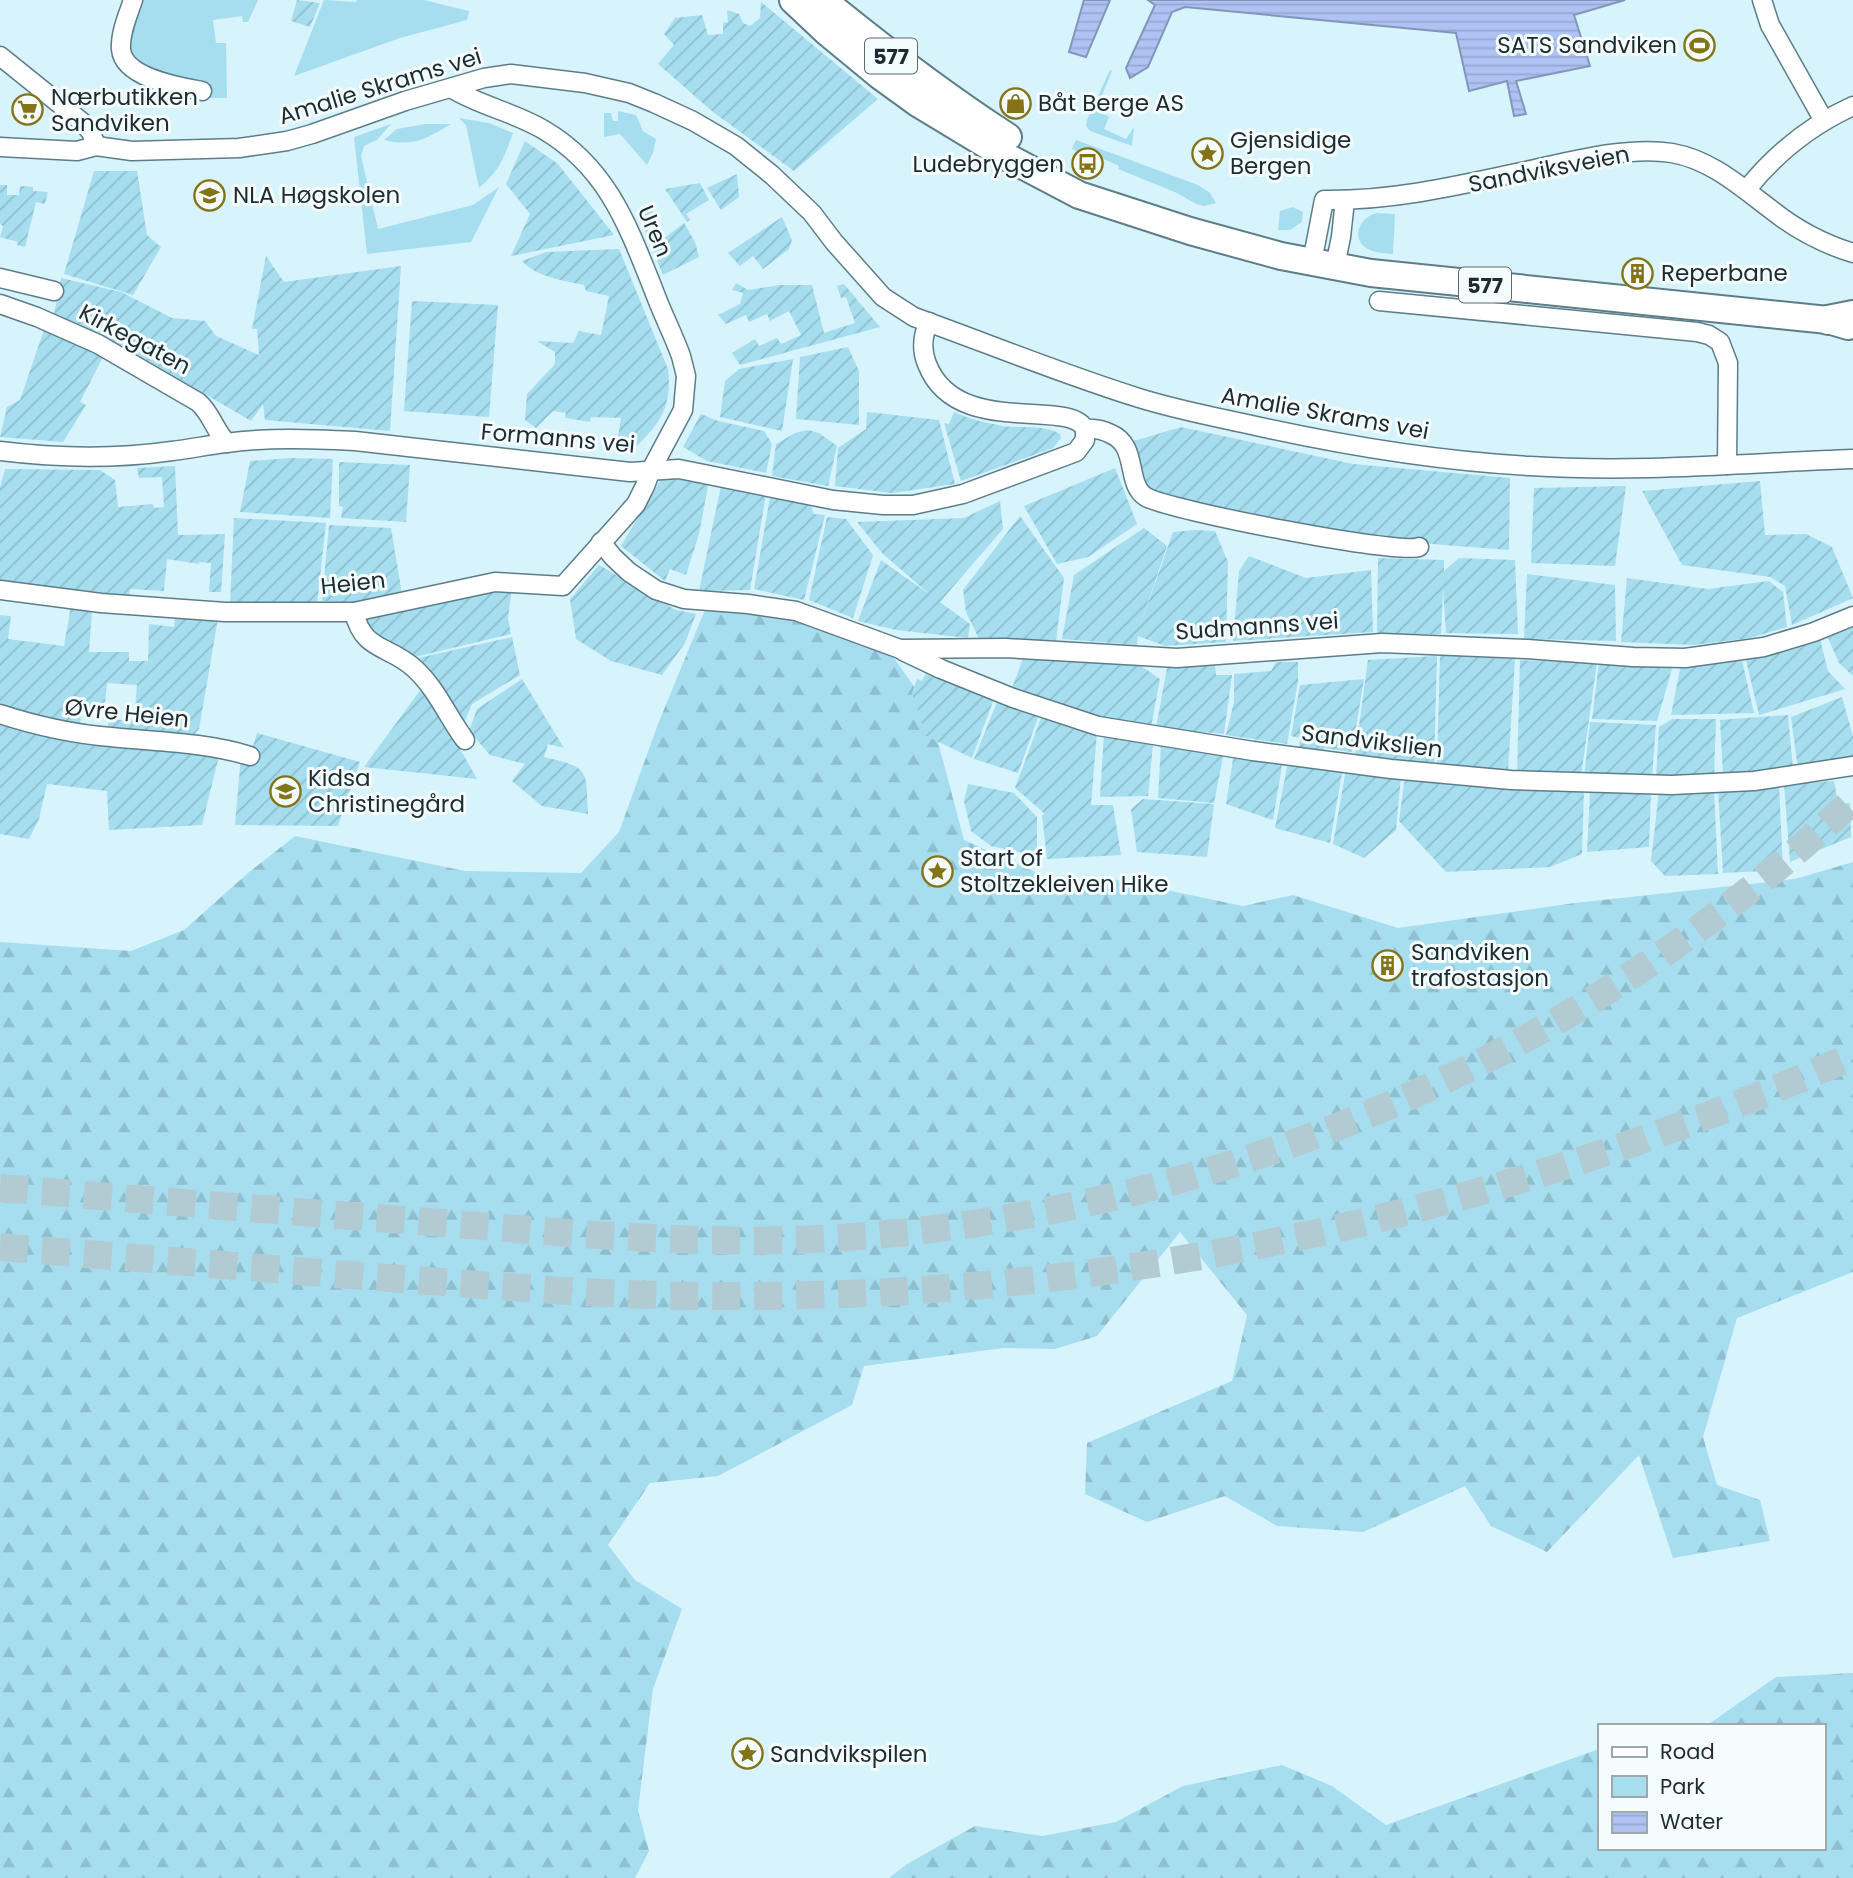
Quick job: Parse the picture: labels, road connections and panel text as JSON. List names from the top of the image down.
{
  "streets": {
    "main road": ["577"],
    "street": [
      "Amalie Skrams vei",
      "Sandviksveien",
      "Uren",
      "Kirkegaten",
      "Formanns vei",
      "Heien",
      "Sudmanns vei",
      "Øvre Heien",
      "Sandvikslien"
    ]
  },
  "crossings": [
    ["577", "Sandviksveien"],
    ["Amalie Skrams vei", "Uren"],
    ["Uren", "Formanns vei"],
    ["Uren", "Heien"],
    ["Kirkegaten", "Formanns vei"],
    ["Formanns vei", "Heien"],
    ["Heien", "Sudmanns vei"],
    ["Sudmanns vei", "Sandvikslien"]
  ],
  "places": {
    "sports": ["SATS Sandviken"],
    "shop": ["Båt Berge AS"],
    "supermarket": ["Nærbutikken Sandviken"],
    "place": ["Gjensidige Bergen", "Start of Stoltzekleiven Hike", "Sandvikspilen"],
    "bus stop": ["Ludebryggen"],
    "school or university": ["NLA Høgskolen", "Kidsa Christinegård"],
    "building": ["Reperbane", "Sandviken trafostasjon"]
  },
  "legend": ["Road", "Park", "Water"]
}
